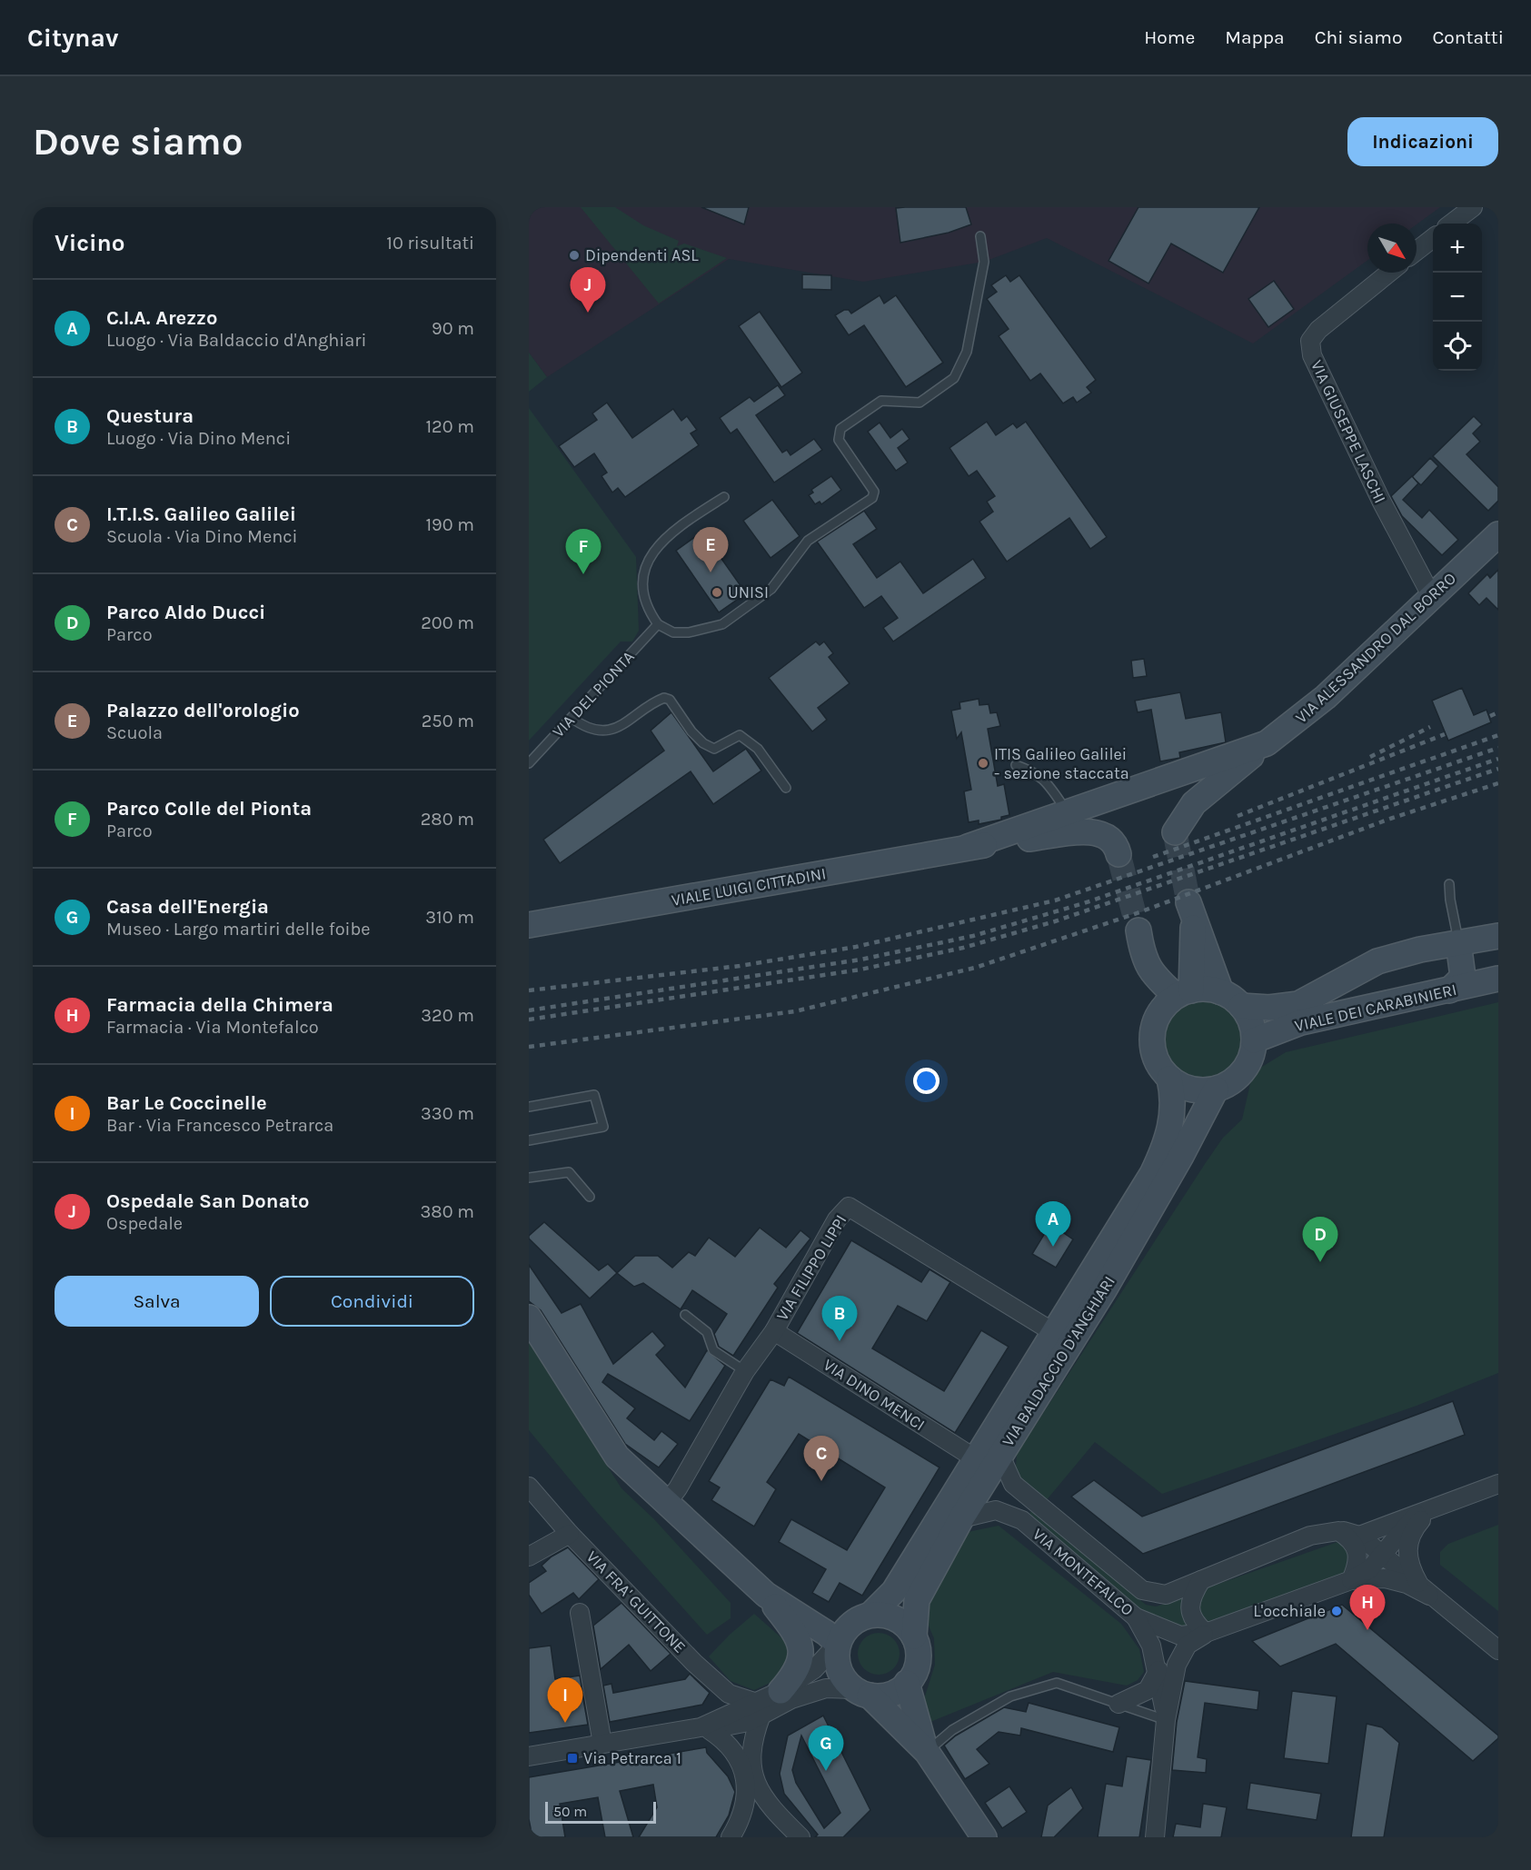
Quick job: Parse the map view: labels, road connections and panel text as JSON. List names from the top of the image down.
{
  "streets": {
    "main road": [
      "VIA ALESSANDRO DAL BORRO",
      "VIALE LUIGI CITTADINI",
      "VIALE DEI CARABINIERI",
      "VIA BALDACCIO D'ANGHIARI"
    ],
    "street": [
      "VIA GIUSEPPE LASCHI",
      "VIA FILIPPO LIPPI",
      "VIA DINO MENCI",
      "VIA MONTEFALCO",
      "VIA FRA' GUITTONE"
    ],
    "lane": ["VIA DEL PIONTA"]
  },
  "crossings": [
    ["VIA GIUSEPPE LASCHI", "VIA ALESSANDRO DAL BORRO"],
    ["VIA ALESSANDRO DAL BORRO", "VIALE LUIGI CITTADINI"],
    ["VIALE DEI CARABINIERI", "VIA BALDACCIO D'ANGHIARI"],
    ["VIA FILIPPO LIPPI", "VIA BALDACCIO D'ANGHIARI"],
    ["VIA FILIPPO LIPPI", "VIA DINO MENCI"],
    ["VIA BALDACCIO D'ANGHIARI", "VIA DINO MENCI"],
    ["VIA BALDACCIO D'ANGHIARI", "VIA MONTEFALCO"]
  ],
  "places": {
    "other": [
      "Dipendenti ASL",
      "UNISI",
      "ITIS Galileo Galilei - sezione staccata",
      "L'occhiale"
    ],
    "transit": ["Via Petrarca 1"]
  },
  "scale_bar": "50 m",
  "north": "bottom right",
  "page": {
    "header": "Citynav",
    "nav": [
      "Home",
      "Mappa",
      "Chi siamo",
      "Contatti"
    ],
    "buttons": [
      "Indicazioni",
      ["Salva", "Condividi"]
    ],
    "title": "Dove siamo",
    "heading": ["Vicino", "10 risultati"],
    "map_buttons": ["+", "−"],
    "pins": [
      "J",
      "E",
      "F",
      "A",
      "D",
      "B",
      "C",
      "H",
      "I",
      "G"
    ],
    "list": [
      {
        "mark": "A",
        "name": "C.I.A. Arezzo",
        "note": "Luogo · Via Baldaccio d'Anghiari",
        "value": "90 m"
      },
      {
        "mark": "B",
        "name": "Questura",
        "note": "Luogo · Via Dino Menci",
        "value": "120 m"
      },
      {
        "mark": "C",
        "name": "I.T.I.S. Galileo Galilei",
        "note": "Scuola · Via Dino Menci",
        "value": "190 m"
      },
      {
        "mark": "D",
        "name": "Parco Aldo Ducci",
        "note": "Parco",
        "value": "200 m"
      },
      {
        "mark": "E",
        "name": "Palazzo dell'orologio",
        "note": "Scuola",
        "value": "250 m"
      },
      {
        "mark": "F",
        "name": "Parco Colle del Pionta",
        "note": "Parco",
        "value": "280 m"
      },
      {
        "mark": "G",
        "name": "Casa dell'Energia",
        "note": "Museo · Largo martiri delle foibe",
        "value": "310 m"
      },
      {
        "mark": "H",
        "name": "Farmacia della Chimera",
        "note": "Farmacia · Via Montefalco",
        "value": "320 m"
      },
      {
        "mark": "I",
        "name": "Bar Le Coccinelle",
        "note": "Bar · Via Francesco Petrarca",
        "value": "330 m"
      },
      {
        "mark": "J",
        "name": "Ospedale San Donato",
        "note": "Ospedale",
        "value": "380 m"
      }
    ],
    "scale": "50 m"
  }
}
